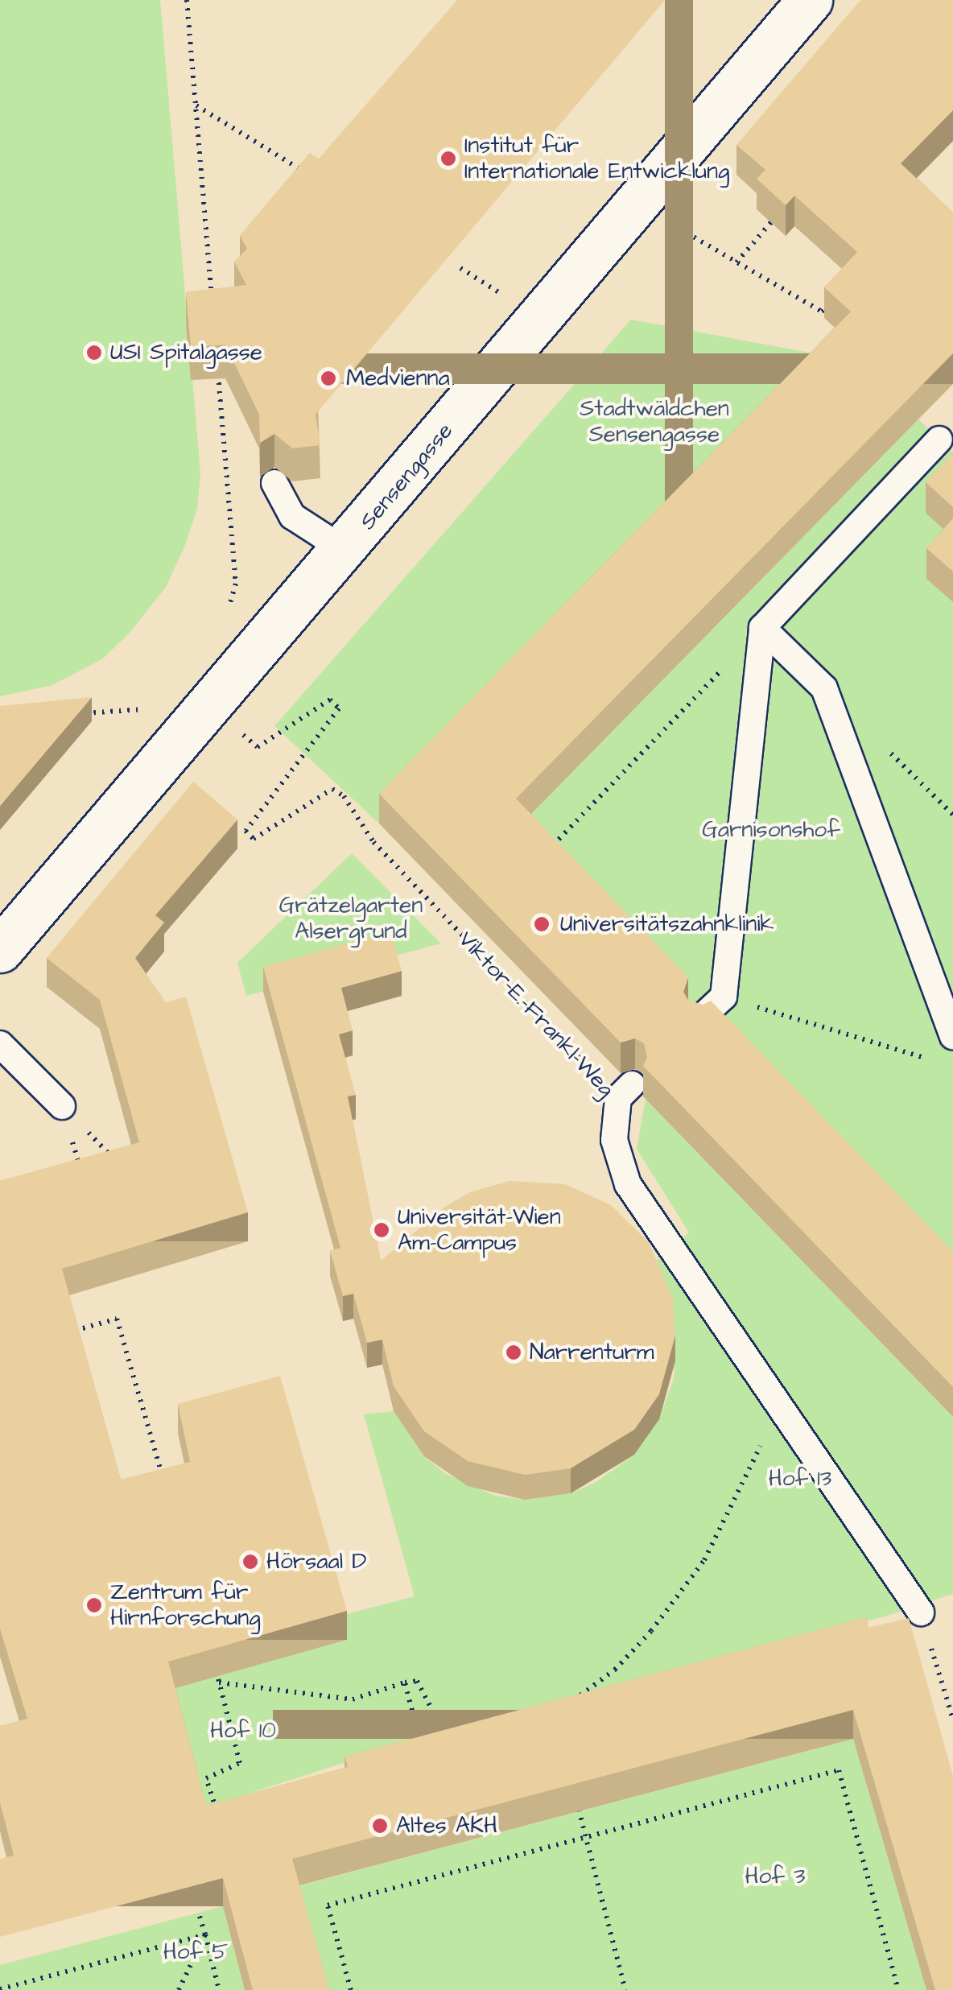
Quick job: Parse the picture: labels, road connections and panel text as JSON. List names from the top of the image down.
{
  "streets": {
    "street": ["Sensengasse"],
    "lane": ["Viktor-E.-Frankl-Weg"]
  },
  "parks": [
    "Stadtwäldchen Sensengasse",
    "Garnisonshof",
    "Grätzelgarten Alsergrund",
    "Hof 13",
    "Hof 10",
    "Hof 3",
    "Hof 5"
  ],
  "places": [
    "Institut für Internationale Entwicklung",
    "USI Spitalgasse",
    "Medvienna",
    "Universitätszahnklinik",
    "Universität-Wien Am-Campus",
    "Narrenturm",
    "Hörsaal D",
    "Zentrum für Hirnforschung",
    "Altes AKH"
  ]
}
